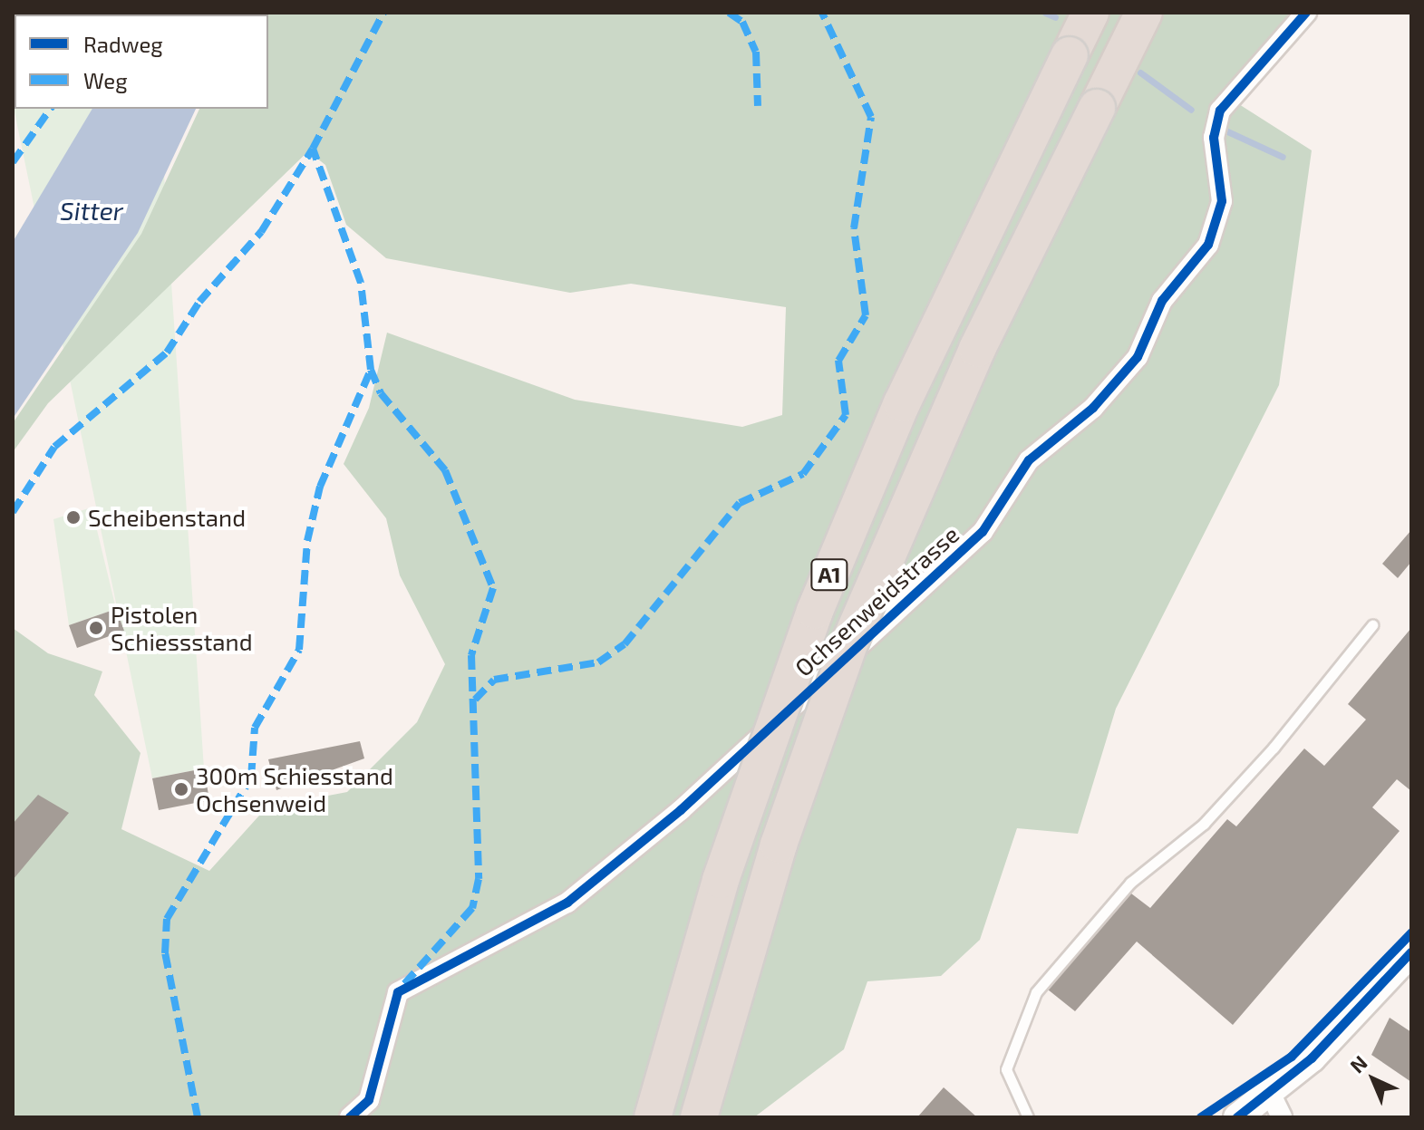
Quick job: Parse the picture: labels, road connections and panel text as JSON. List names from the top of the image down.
{
  "streets": {
    "highway": ["A1"],
    "street": ["Ochsenweidstrasse"]
  },
  "water": ["Sitter"],
  "places": ["Scheibenstand", "Pistolen Schiessstand", "300m Schiesstand Ochsenweid"],
  "legend": ["Radweg", "Weg"],
  "north": "top left"
}
